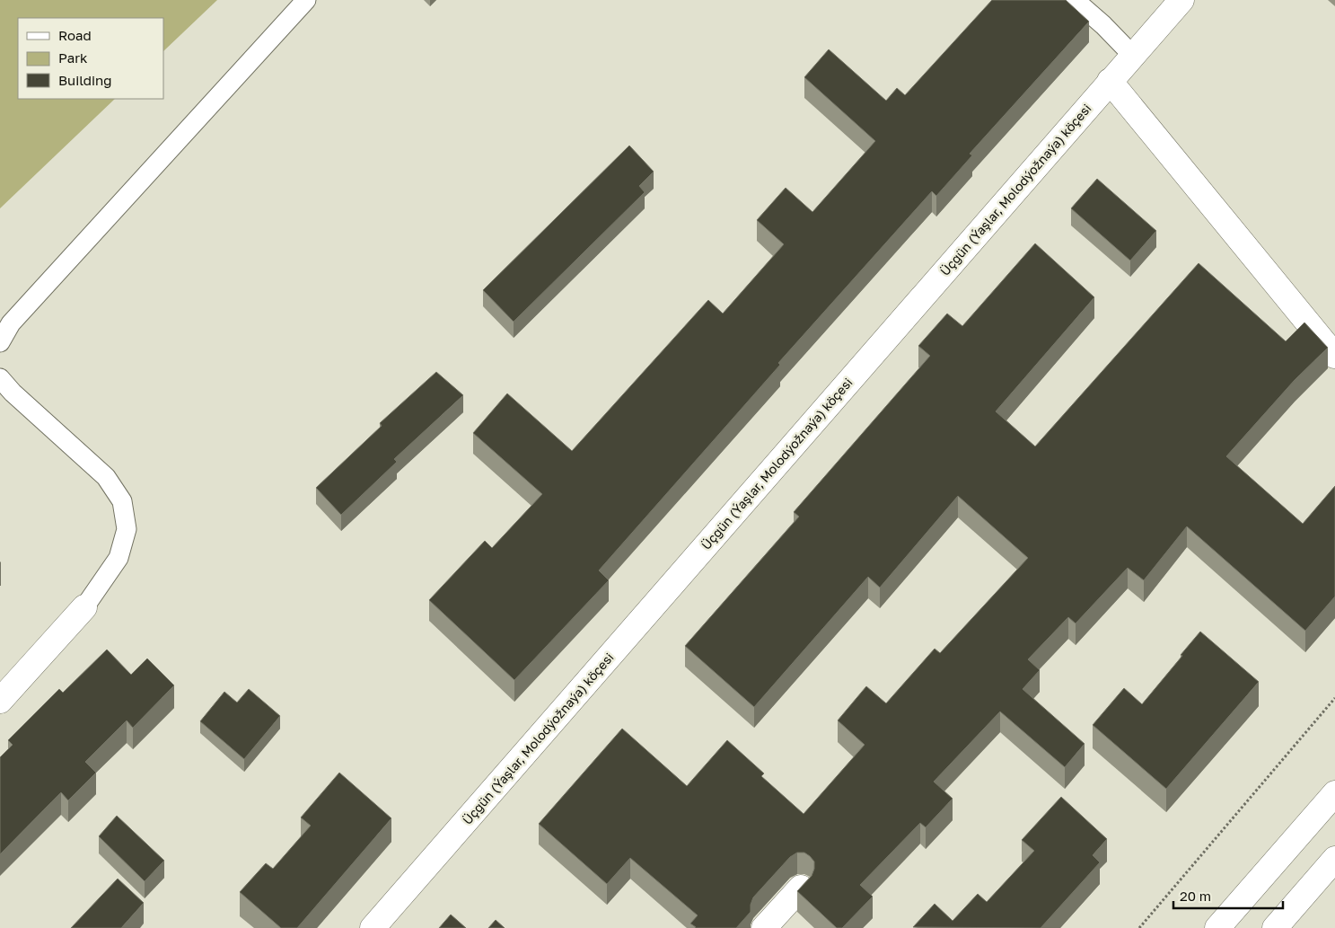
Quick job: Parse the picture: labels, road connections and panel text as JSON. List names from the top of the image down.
{
  "streets": {
    "street": ["Üçgün (Ýaşlar, Molodýožnaýa) köçesi"]
  },
  "legend": ["Road", "Park", "Building"],
  "scale_bar": "20 m"
}
